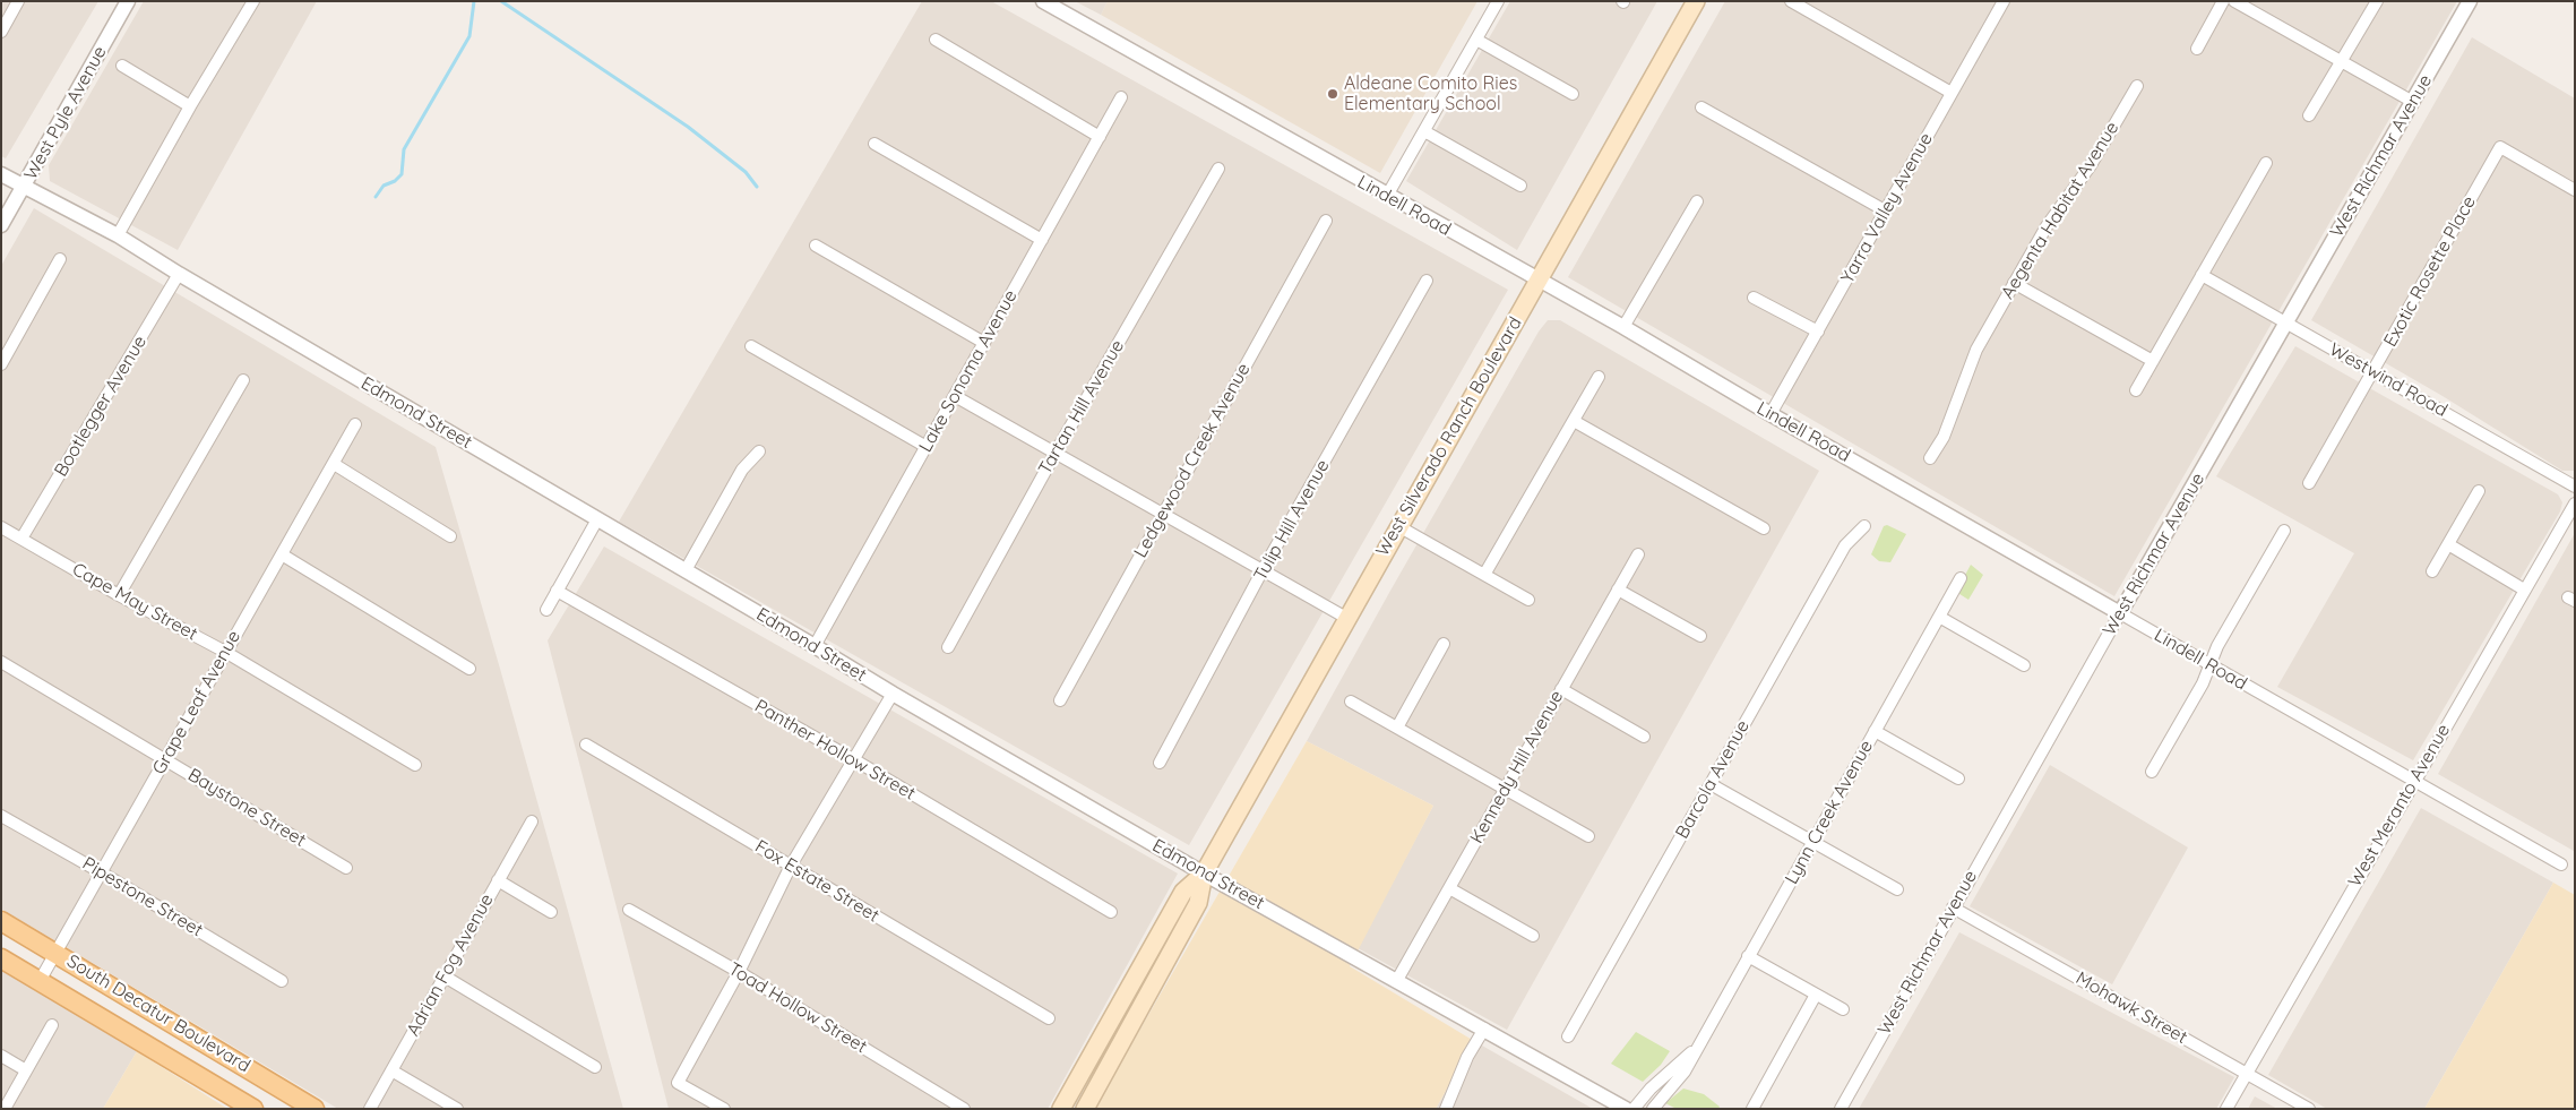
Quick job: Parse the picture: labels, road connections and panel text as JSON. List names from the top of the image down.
{
  "streets": {
    "main road": ["West Silverado Ranch Boulevard", "South Decatur Boulevard"],
    "street": [
      "West Pyle Avenue",
      "West Richmar Avenue",
      "Lindell Road",
      "Yarra Valley Avenue",
      "Aegenta Habitat Avenue",
      "Exotic Rosette Place",
      "Lake Sonoma Avenue",
      "Westwind Road",
      "Bootlegger Avenue",
      "Tartan Hill Avenue",
      "Edmond Street",
      "Ledgewood Creek Avenue",
      "Tulip Hill Avenue",
      "Cape May Street",
      "Grape Leaf Avenue",
      "Panther Hollow Street",
      "Kennedy Hill Avenue",
      "Barcola Avenue",
      "West Meranto Avenue",
      "Baystone Street",
      "Lynn Creek Avenue",
      "Fox Estate Street",
      "Pipestone Street",
      "Adrian Fog Avenue",
      "Toad Hollow Street",
      "Mohawk Street"
    ]
  },
  "crossings": [
    ["West Pyle Avenue", "Edmond Street"],
    ["West Richmar Avenue", "Lindell Road"],
    ["West Richmar Avenue", "Westwind Road"],
    ["West Richmar Avenue", "Mohawk Street"],
    ["Lindell Road", "Yarra Valley Avenue"],
    ["Lindell Road", "West Silverado Ranch Boulevard"],
    ["Lindell Road", "West Meranto Avenue"],
    ["Exotic Rosette Place", "Westwind Road"],
    ["Lake Sonoma Avenue", "Edmond Street"],
    ["Bootlegger Avenue", "Edmond Street"],
    ["Bootlegger Avenue", "Cape May Street"],
    ["Edmond Street", "West Silverado Ranch Boulevard"],
    ["Edmond Street", "Kennedy Hill Avenue"],
    ["Cape May Street", "Grape Leaf Avenue"],
    ["Grape Leaf Avenue", "Baystone Street"],
    ["Grape Leaf Avenue", "Pipestone Street"],
    ["Grape Leaf Avenue", "South Decatur Boulevard"],
    ["West Meranto Avenue", "Mohawk Street"]
  ],
  "places": ["Aldeane Comito Ries Elementary School"]
}
